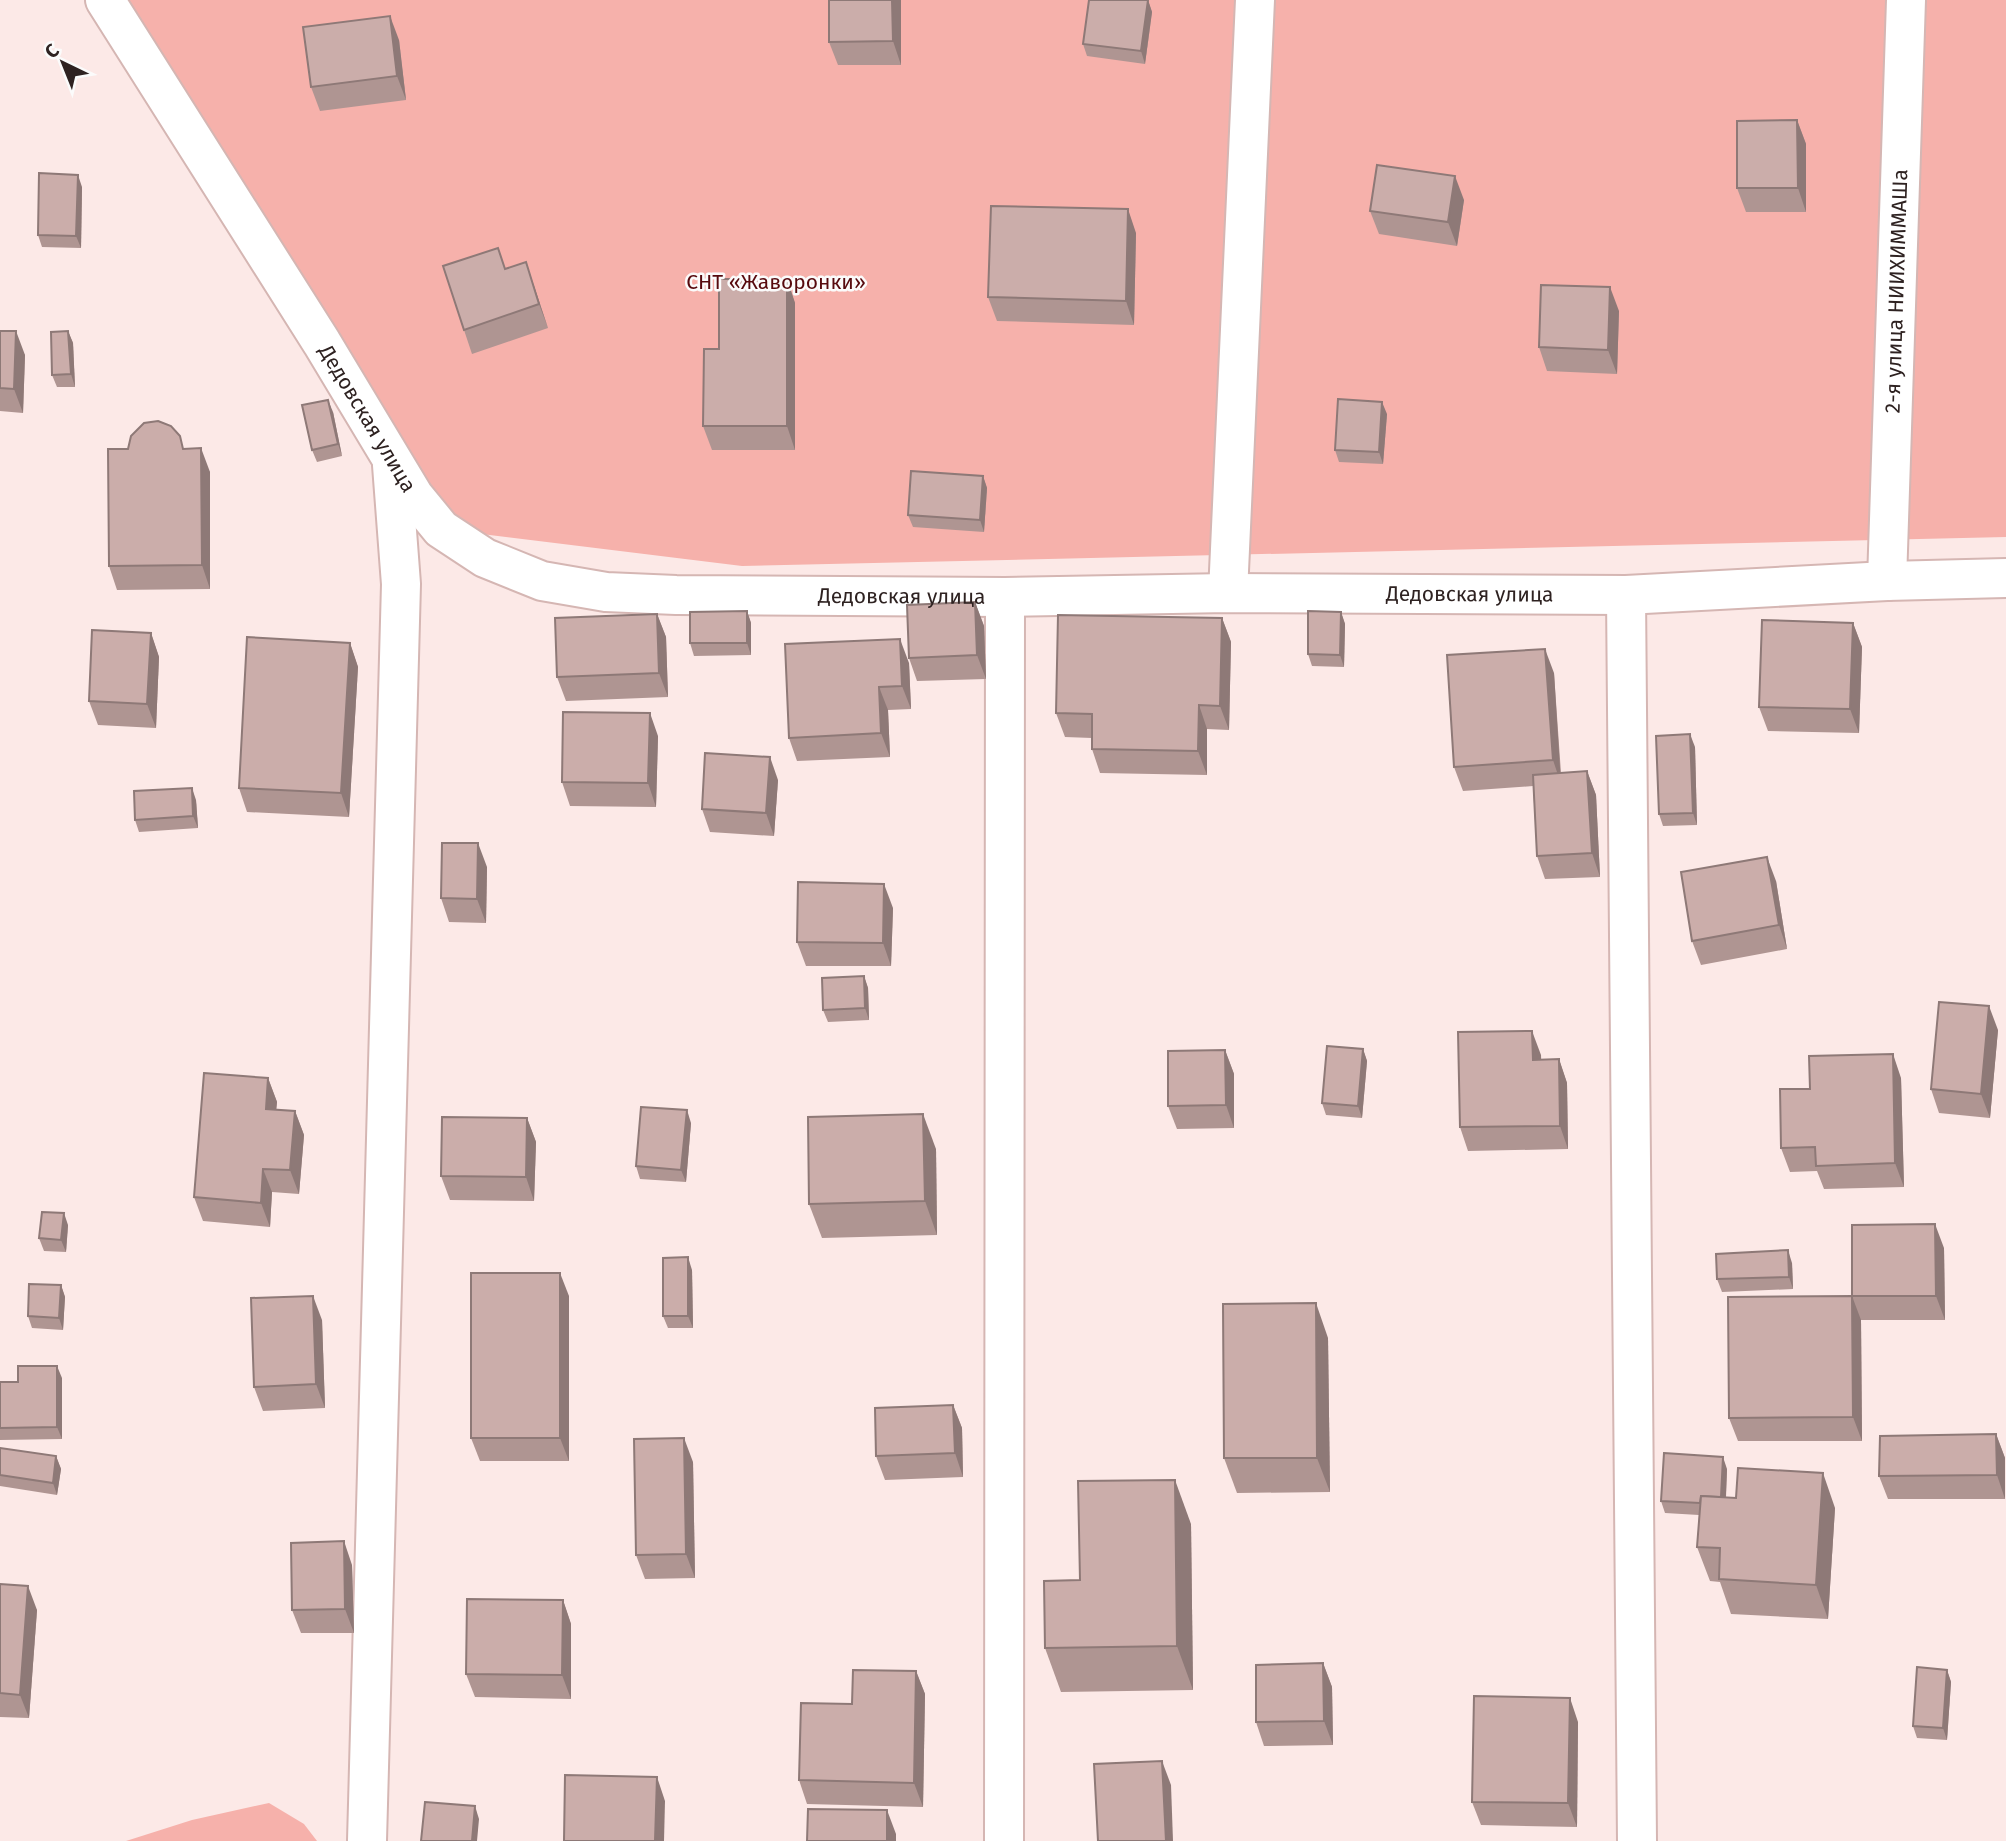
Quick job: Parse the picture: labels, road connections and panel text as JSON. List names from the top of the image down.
{
  "streets": {
    "street": ["2-я улица НИИХИММАШа", "Дедовская улица"]
  },
  "crossings": [
    ["2-я улица НИИХИММАШа", "Дедовская улица"]
  ],
  "parks": ["СНТ «Жаворонки»"],
  "north": "top left"
}
